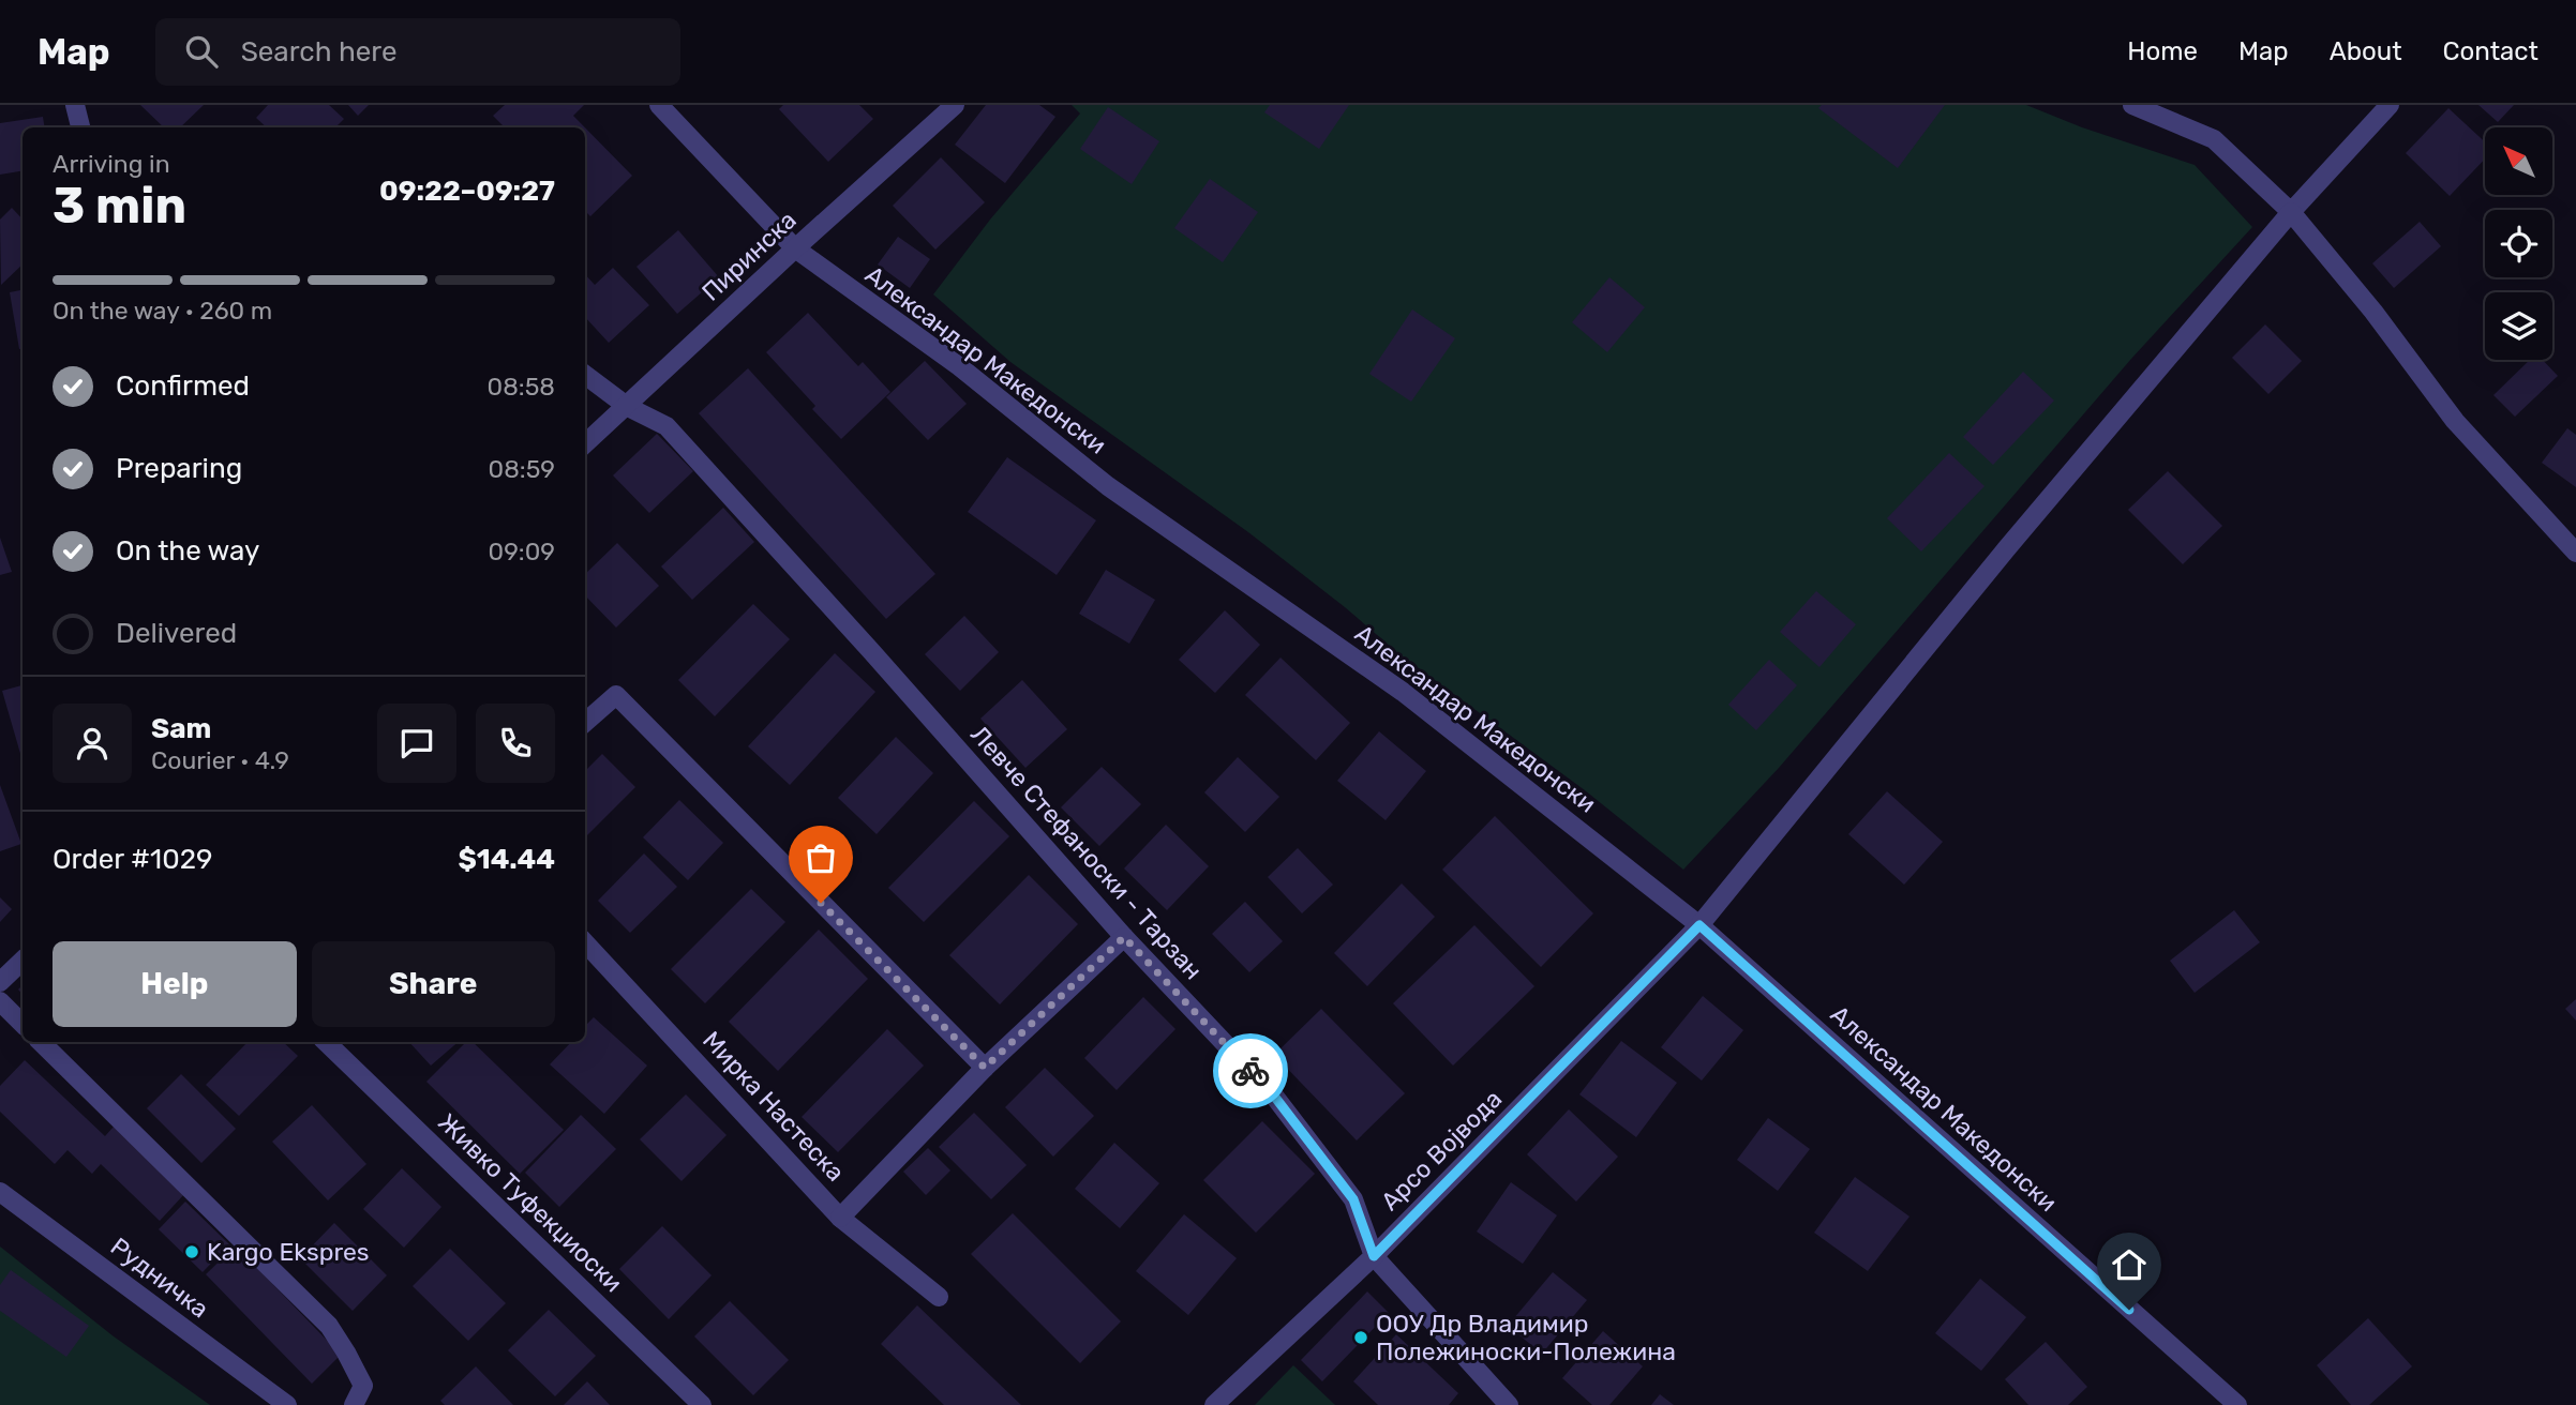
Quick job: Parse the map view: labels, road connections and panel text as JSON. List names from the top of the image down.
{
  "streets": {
    "street": [
      "Пиринска",
      "Александар Македонски",
      "Левче Стефаноски - Тарзан",
      "Мирка Настеска",
      "Арсо Војвода",
      "Живко Туфекџиоски",
      "Рудничка"
    ]
  },
  "crossings": [
    ["Пиринска", "Александар Македонски"],
    ["Пиринска", "Левче Стефаноски - Тарзан"],
    ["Александар Македонски", "Арсо Војвода"],
    ["Левче Стефаноски - Тарзан", "Арсо Војвода"]
  ],
  "places": ["Kargo Ekspres", "ООУ Др Владимир Полежиноски-Полежина"],
  "north": "top left",
  "page": {
    "header": "Map",
    "search": "Search here",
    "nav": [
      "Home",
      "Map",
      "About",
      "Contact"
    ],
    "heading": ["3 min", "Arriving in", "09:22–09:27"],
    "panel": [
      "Sam",
      "Courier · 4.9",
      "Order #1029",
      "$14.44"
    ],
    "bar": "On the way · 260 m",
    "list": [
      ["Confirmed", "08:58"],
      ["Preparing", "08:59"],
      ["On the way", "09:09"],
      "Delivered"
    ],
    "buttons": ["Help", "Share"]
  }
}
